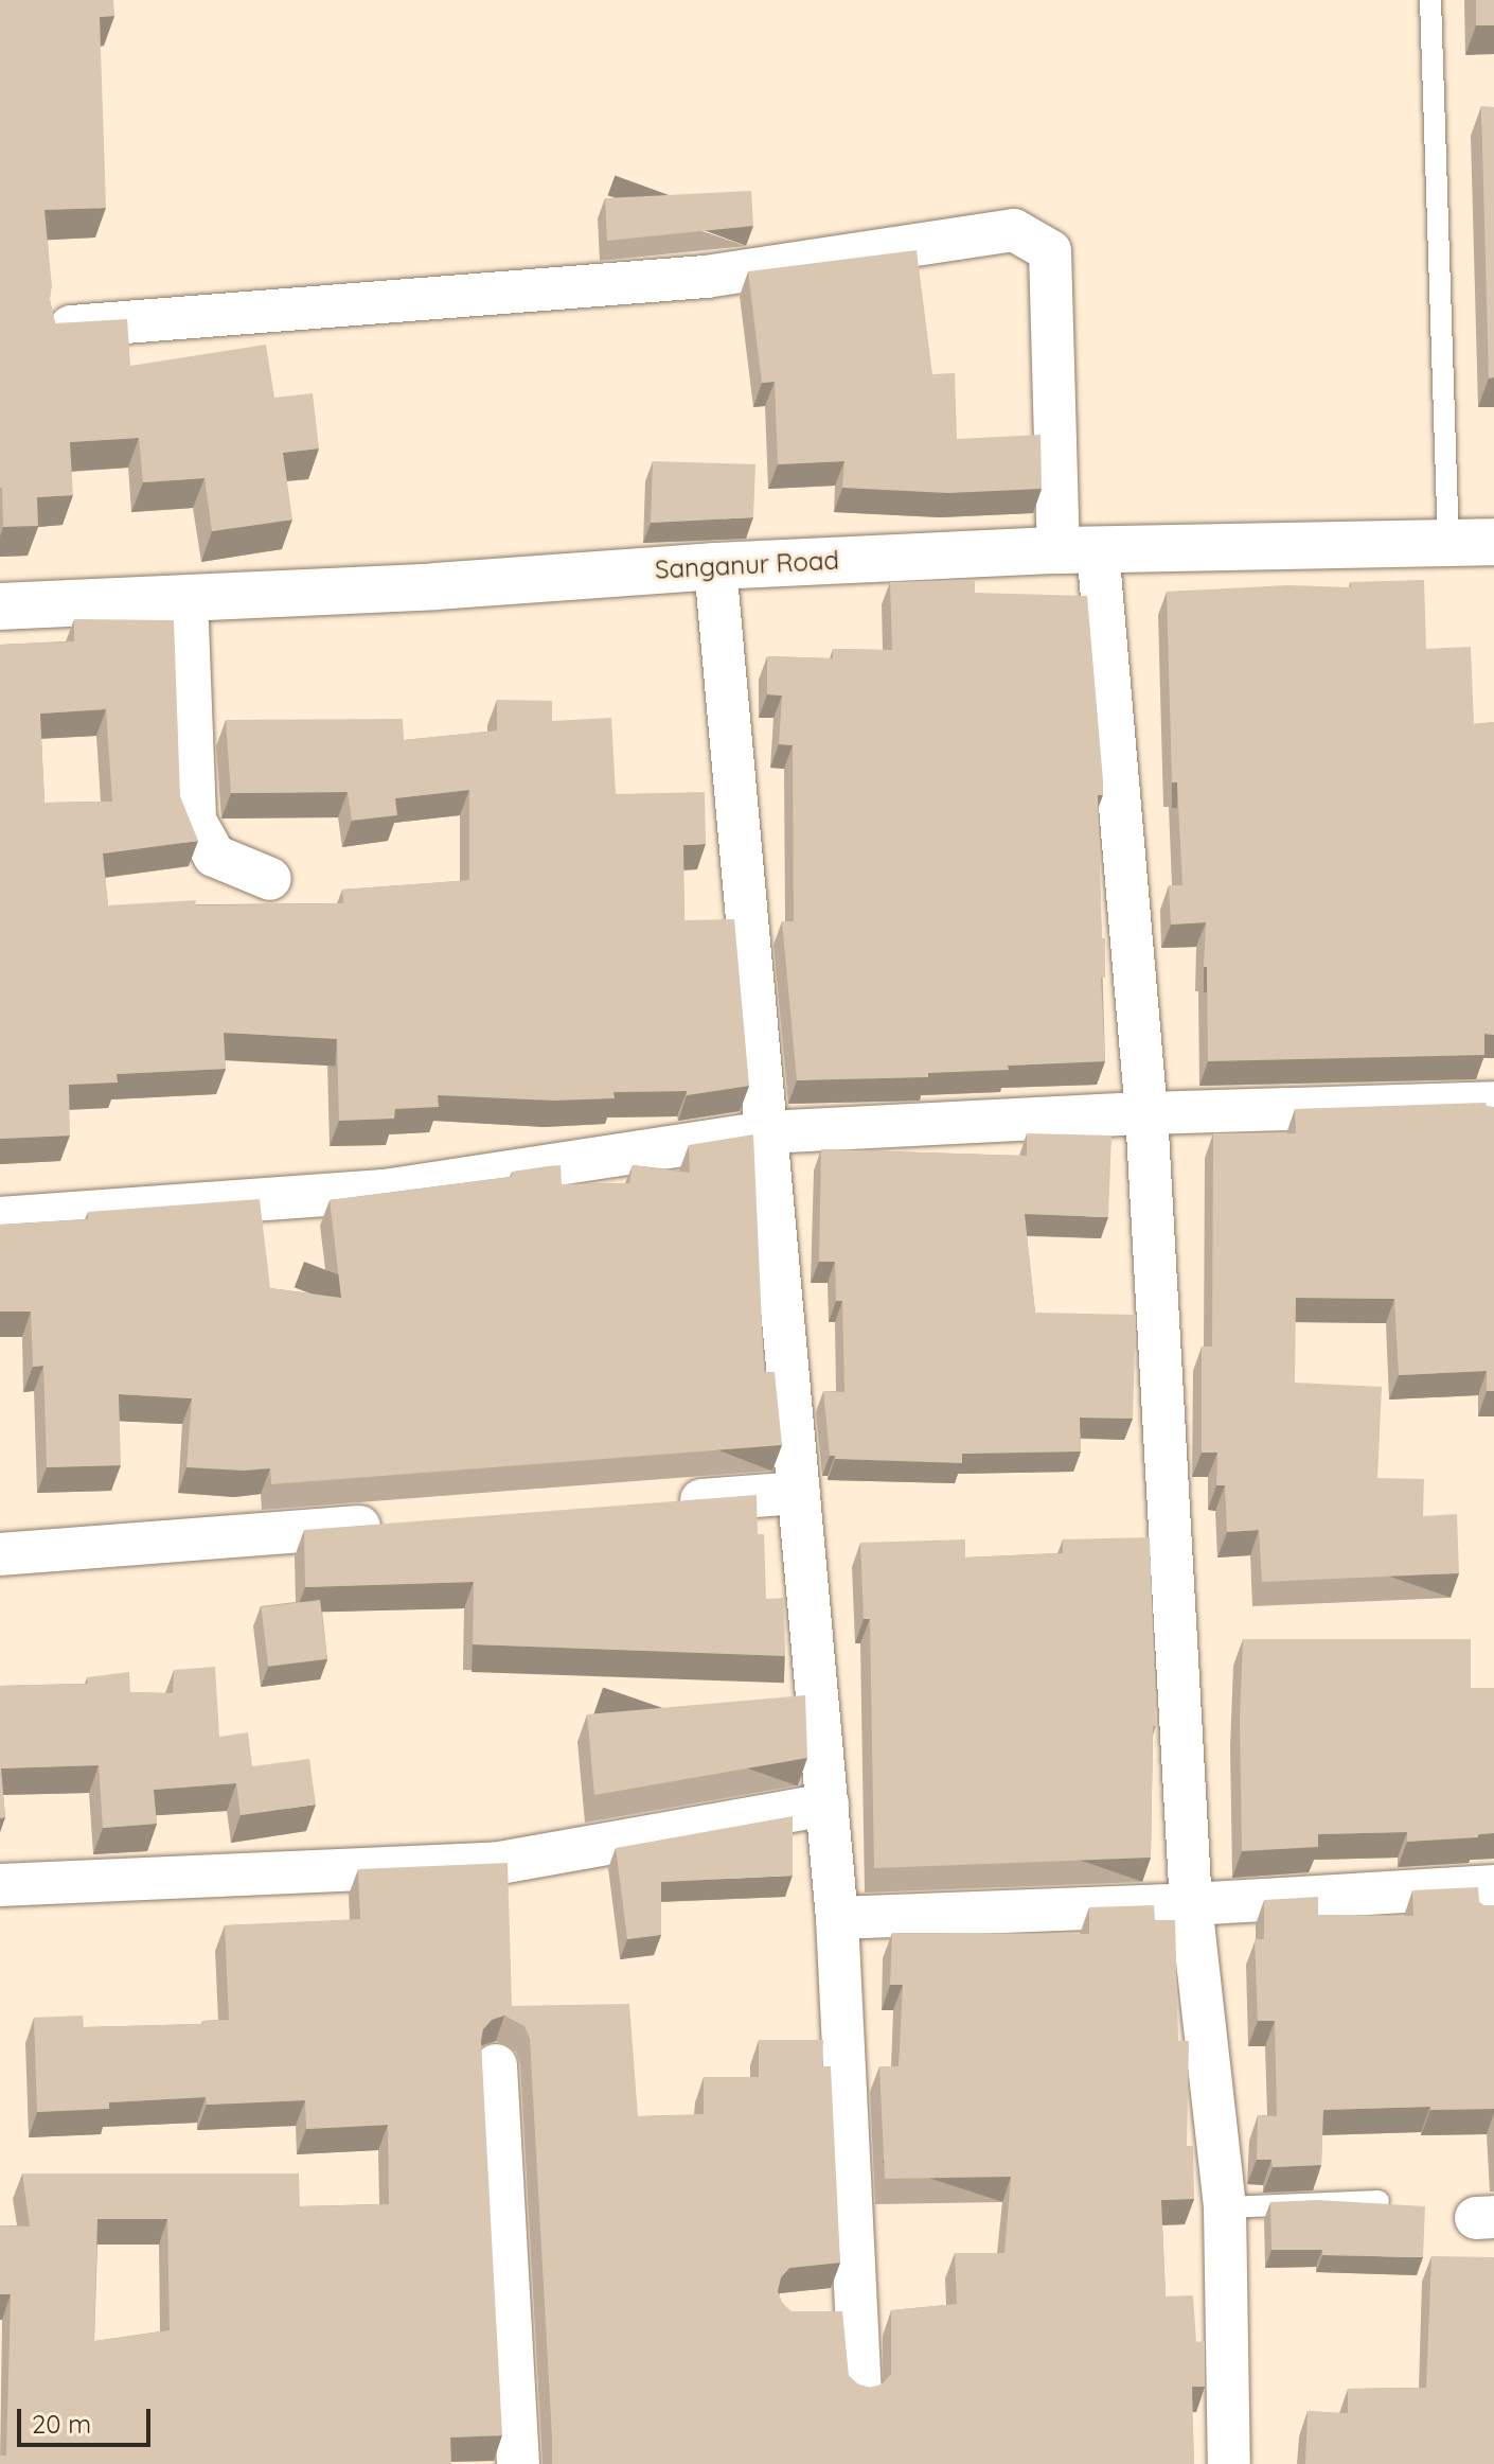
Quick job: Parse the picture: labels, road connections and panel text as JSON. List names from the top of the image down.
{
  "streets": {
    "main road": ["Sanganur Road"]
  },
  "scale_bar": "20 m"
}
